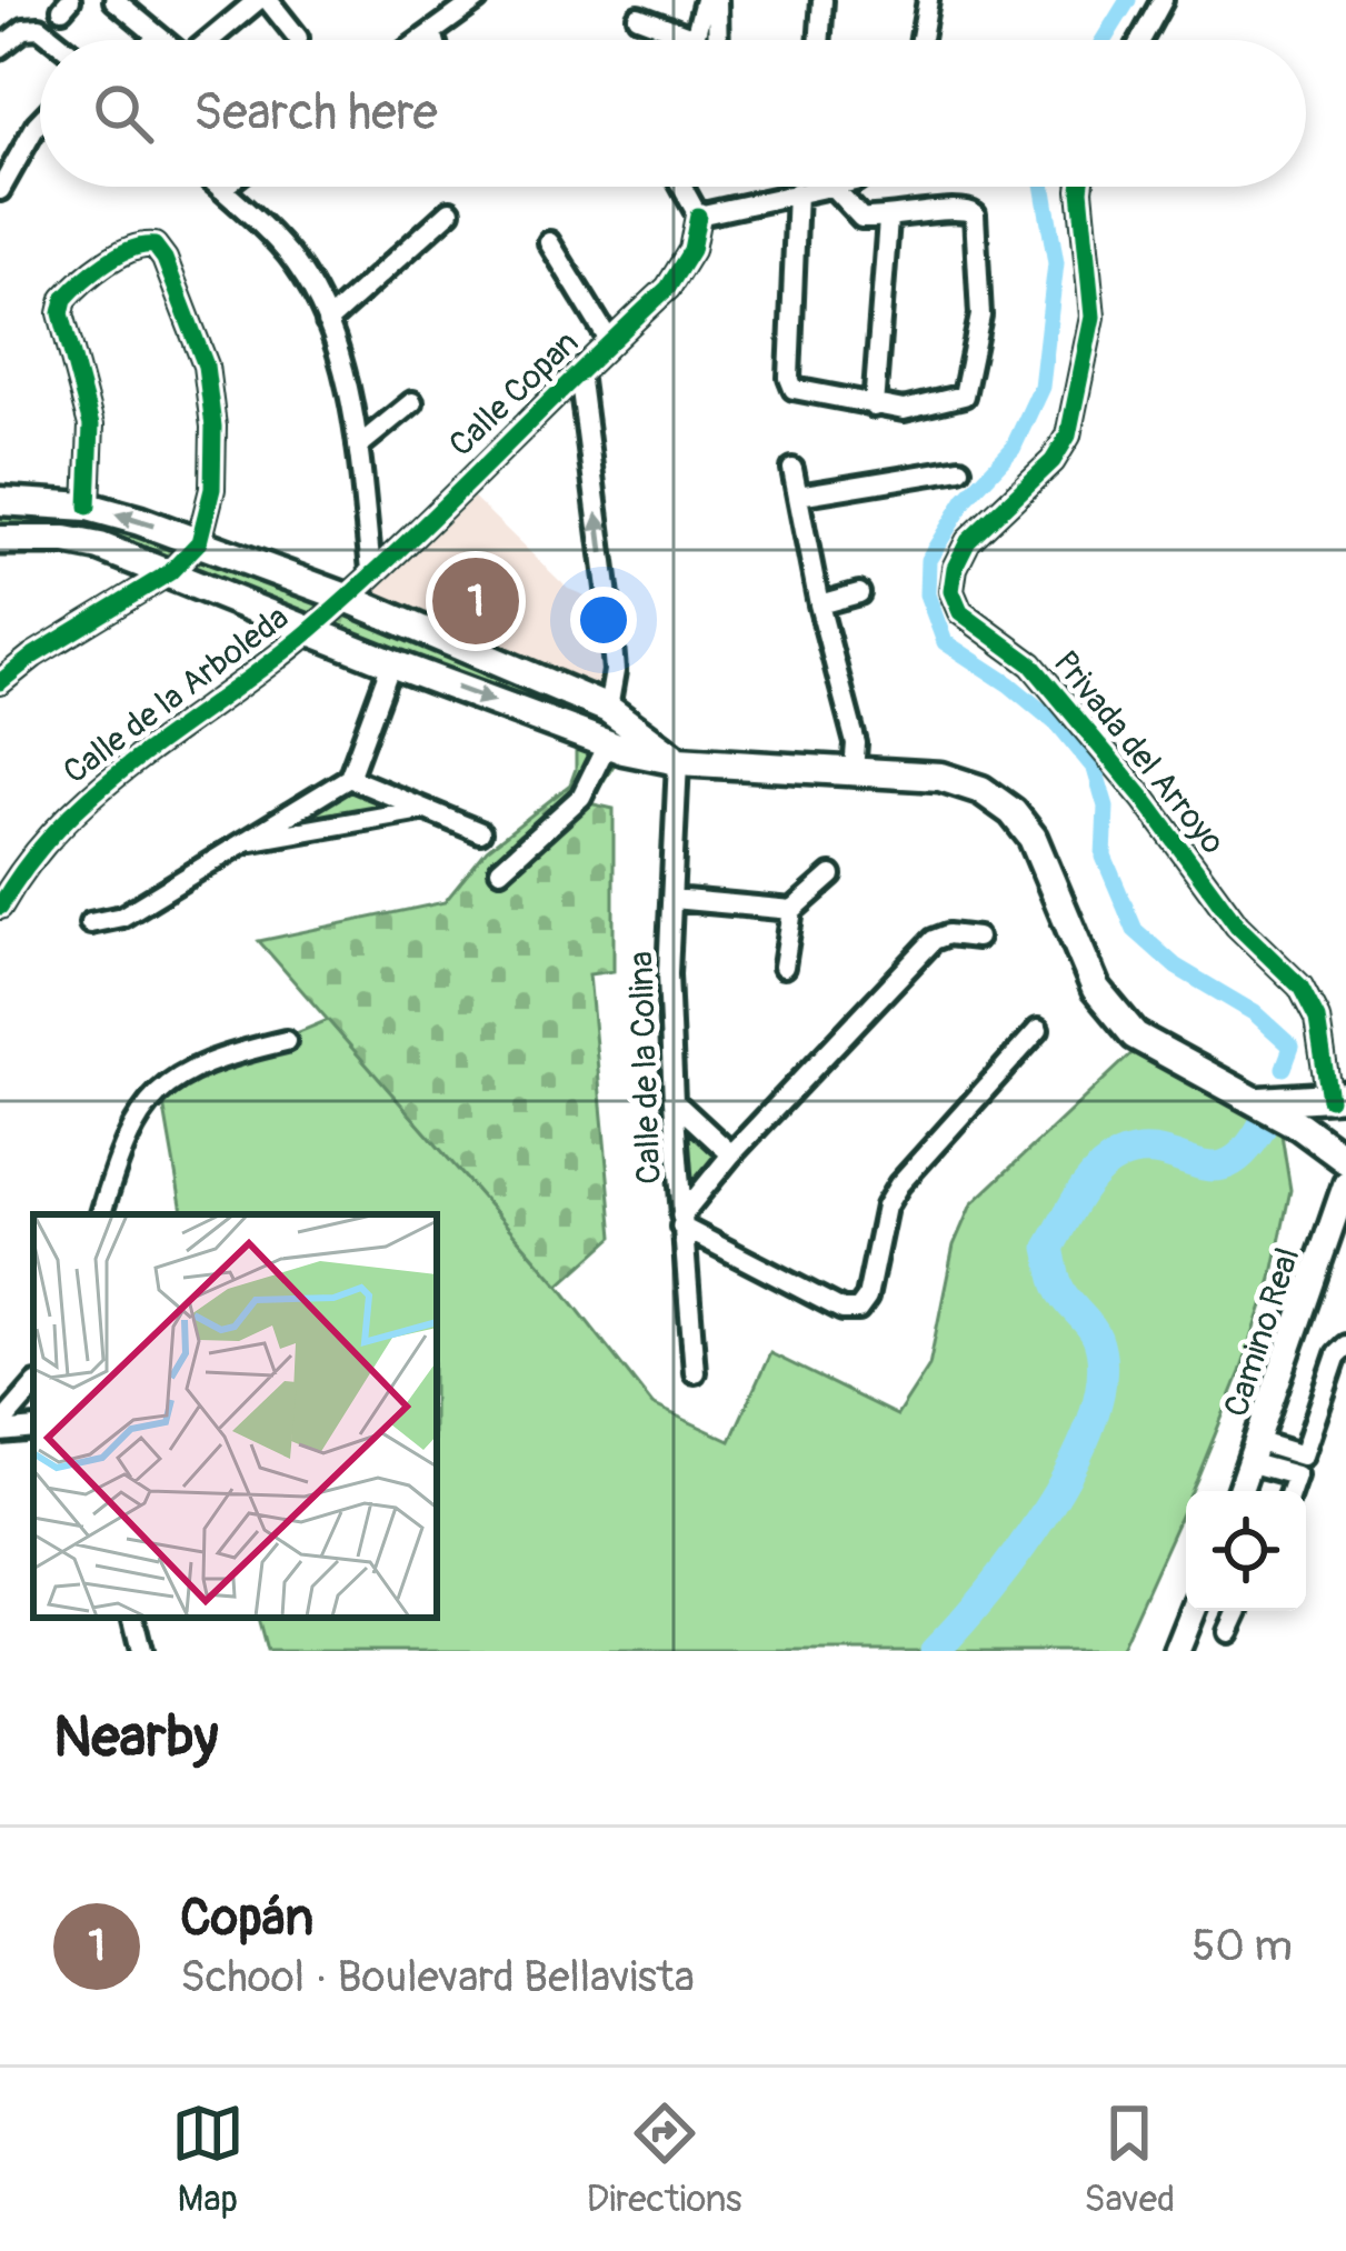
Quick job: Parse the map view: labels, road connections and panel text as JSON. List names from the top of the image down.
{
  "streets": {
    "street": [
      "Calle Copan",
      "Calle de la Arboleda",
      "Privada del Arroyo",
      "Calle de la Colina",
      "Camino Real"
    ]
  },
  "crossings": [
    ["Calle Copan", "Calle de la Arboleda"]
  ],
  "page": {
    "search": "Search here",
    "pins": "1",
    "heading": "Nearby",
    "list": [
      {
        "mark": "1",
        "name": "Copán",
        "note": "School · Boulevard Bellavista",
        "value": "50 m"
      }
    ],
    "nav": ["Map", "Directions", "Saved"]
  }
}
